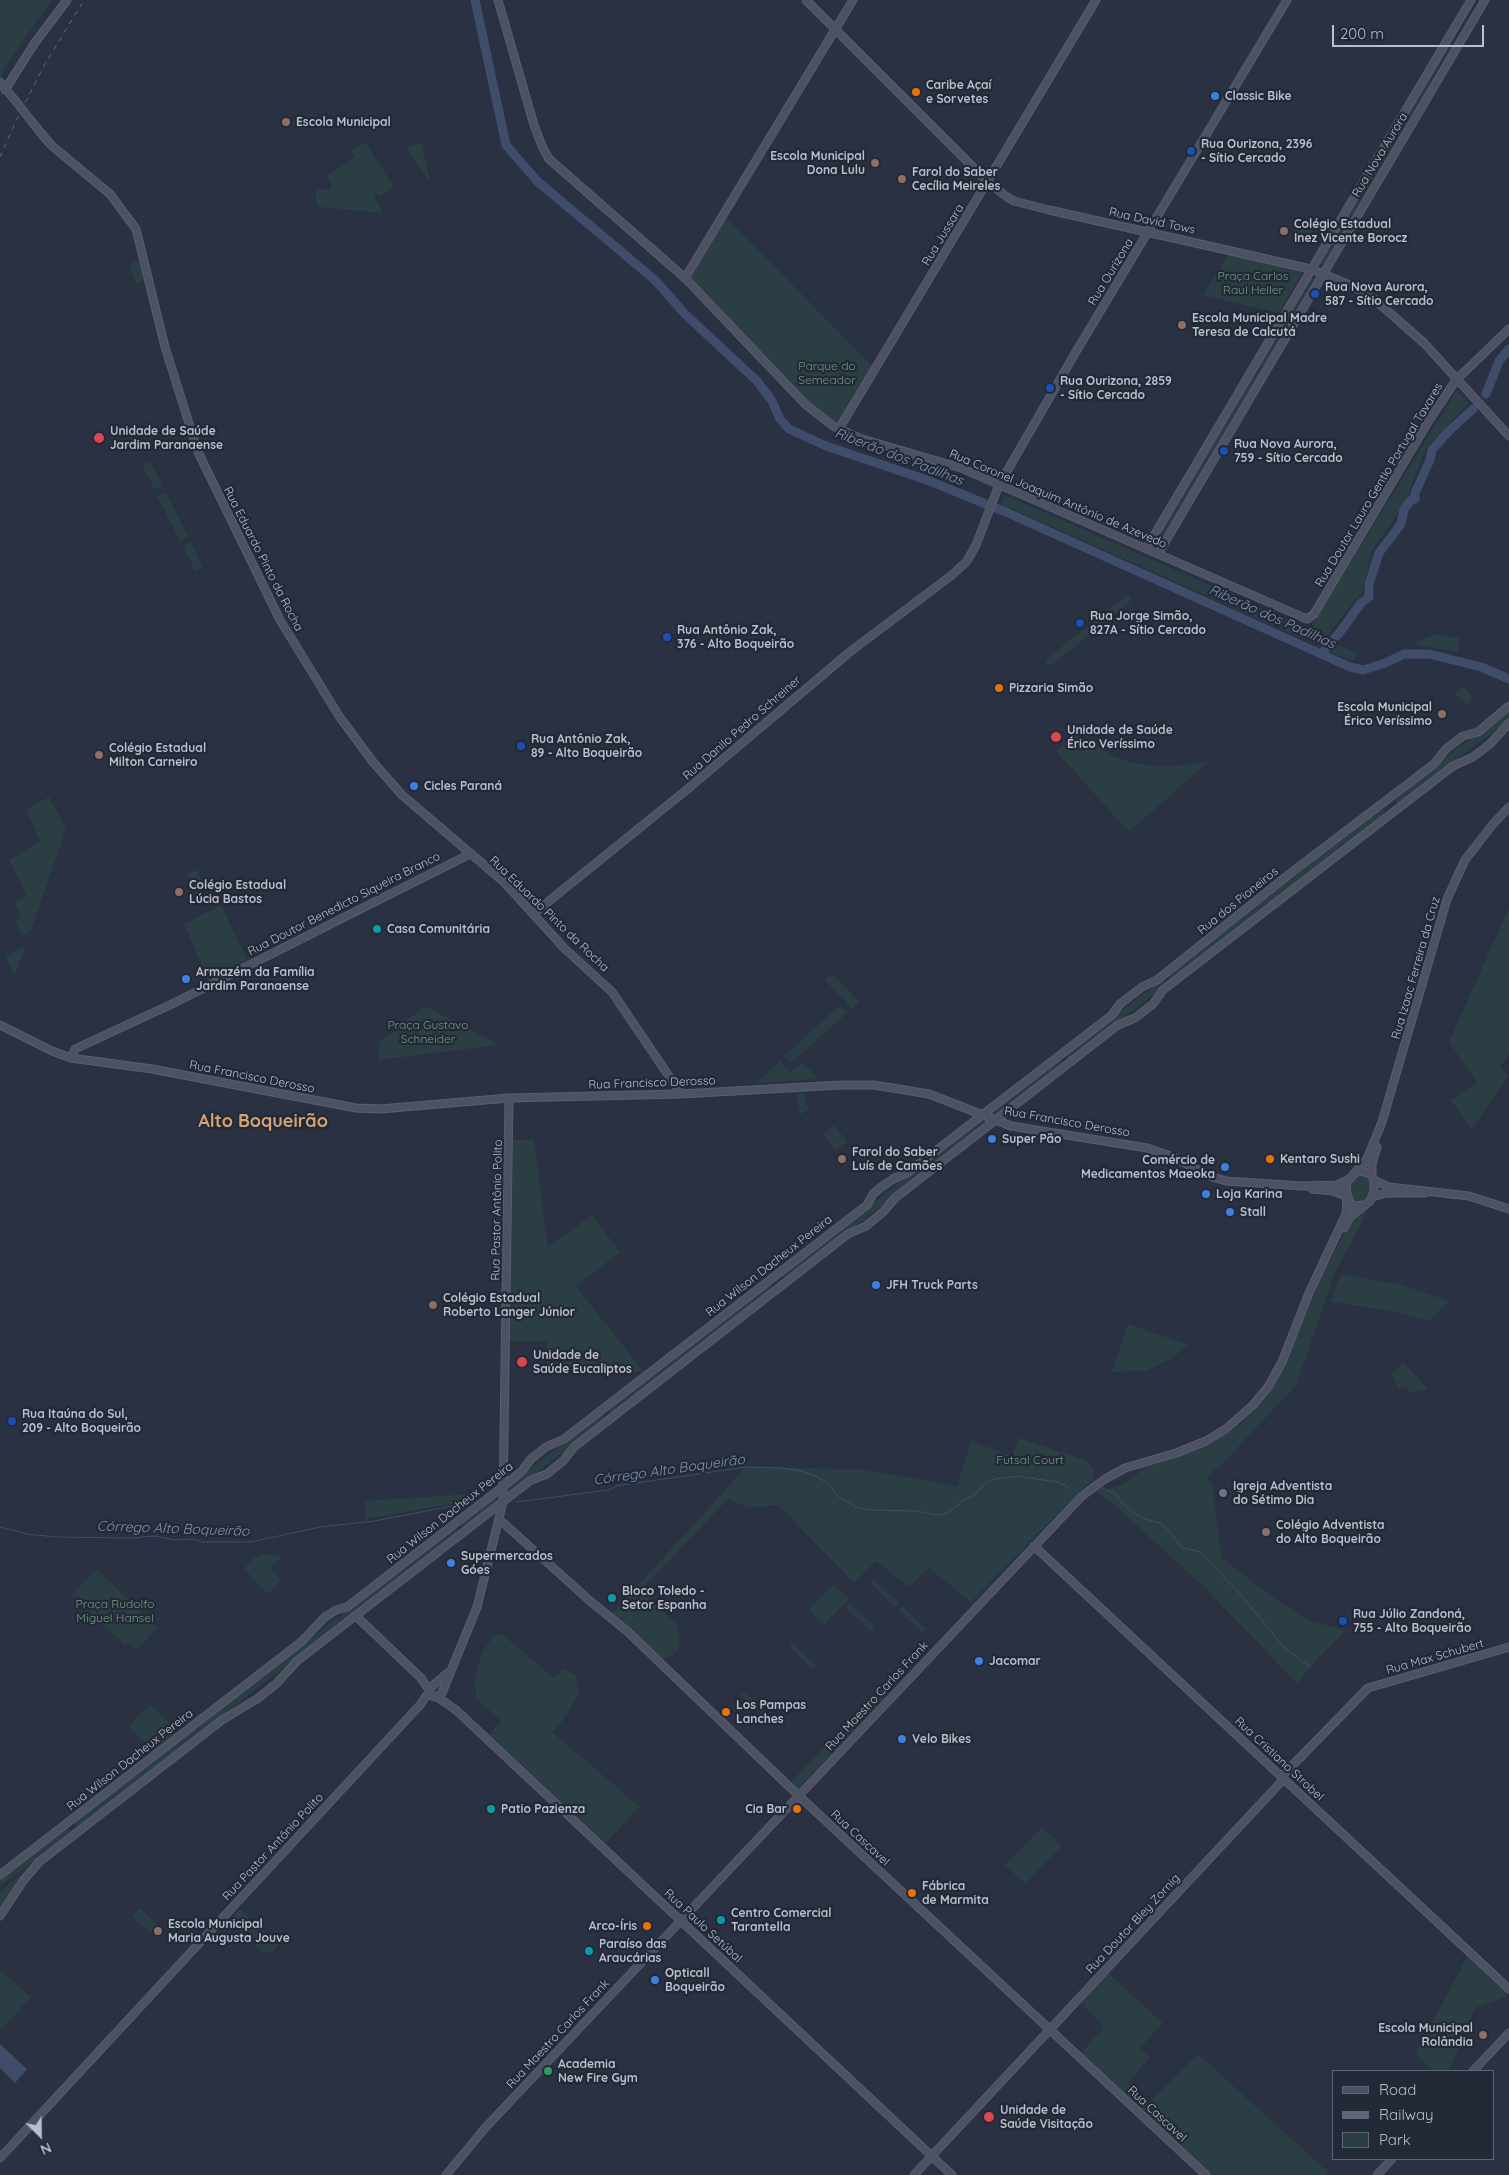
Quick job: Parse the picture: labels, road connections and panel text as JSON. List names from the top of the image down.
{
  "streets": {
    "main road": [
      "Rua Nova Aurora",
      "Rua David Tows",
      "Rua Jussara",
      "Rua Ourizona",
      "Rua Doutor Lauro Gentio Portugal Tavares",
      "Rua Coronel Joaquim Antônio de Azevedo",
      "Rua Eduardo Pinto da Rocha",
      "Rua Danilo Pedro Schreiner",
      "Rua dos Pioneiros",
      "Rua Doutor Benedicto Siqueira Branco",
      "Rua Izaac Ferreira da Cruz",
      "Rua Francisco Derosso",
      "Rua Pastor Antônio Polito",
      "Rua Wilson Dacheux Pereira",
      "Rua Max Schubert",
      "Rua Maestro Carlos Frank",
      "Rua Cristiano Strobel",
      "Rua Cascavel",
      "Rua Doutor Bley Zornig",
      "Rua Paulo Setúbal"
    ]
  },
  "crossings": [
    ["Rua Nova Aurora", "Rua David Tows"],
    ["Rua Nova Aurora", "Rua Coronel Joaquim Antônio de Azevedo"],
    ["Rua David Tows", "Rua Jussara"],
    ["Rua David Tows", "Rua Ourizona"],
    ["Rua David Tows", "Rua Doutor Lauro Gentio Portugal Tavares"],
    ["Rua Jussara", "Rua Coronel Joaquim Antônio de Azevedo"],
    ["Rua Ourizona", "Rua Coronel Joaquim Antônio de Azevedo"],
    ["Rua Ourizona", "Rua Danilo Pedro Schreiner"],
    ["Rua Doutor Lauro Gentio Portugal Tavares", "Rua Coronel Joaquim Antônio de Azevedo"],
    ["Rua Eduardo Pinto da Rocha", "Rua Danilo Pedro Schreiner"],
    ["Rua Eduardo Pinto da Rocha", "Rua Doutor Benedicto Siqueira Branco"],
    ["Rua Eduardo Pinto da Rocha", "Rua Francisco Derosso"],
    ["Rua dos Pioneiros", "Rua Francisco Derosso"],
    ["Rua dos Pioneiros", "Rua Wilson Dacheux Pereira"],
    ["Rua Doutor Benedicto Siqueira Branco", "Rua Francisco Derosso"],
    ["Rua Izaac Ferreira da Cruz", "Rua Francisco Derosso"],
    ["Rua Izaac Ferreira da Cruz", "Rua Maestro Carlos Frank"],
    ["Rua Francisco Derosso", "Rua Pastor Antônio Polito"],
    ["Rua Francisco Derosso", "Rua Wilson Dacheux Pereira"],
    ["Rua Francisco Derosso", "Rua Maestro Carlos Frank"],
    ["Rua Pastor Antônio Polito", "Rua Wilson Dacheux Pereira"],
    ["Rua Pastor Antônio Polito", "Rua Cascavel"],
    ["Rua Pastor Antônio Polito", "Rua Paulo Setúbal"],
    ["Rua Wilson Dacheux Pereira", "Rua Cascavel"],
    ["Rua Wilson Dacheux Pereira", "Rua Paulo Setúbal"],
    ["Rua Max Schubert", "Rua Doutor Bley Zornig"],
    ["Rua Maestro Carlos Frank", "Rua Cristiano Strobel"],
    ["Rua Maestro Carlos Frank", "Rua Cascavel"],
    ["Rua Maestro Carlos Frank", "Rua Paulo Setúbal"],
    ["Rua Cristiano Strobel", "Rua Doutor Bley Zornig"],
    ["Rua Cascavel", "Rua Doutor Bley Zornig"],
    ["Rua Doutor Bley Zornig", "Rua Paulo Setúbal"]
  ],
  "districts": ["Alto Boqueirão"],
  "water": ["Riberão dos Padilhas", "Córrego Alto Boqueirão"],
  "parks": [
    "Praça Carlos Raul Heller",
    "Parque do Semeador",
    "Praça Gustavo Schneider",
    "Futsal Court",
    "Praça Rudolfo Miguel Hansel"
  ],
  "places": [
    "Caribe Açaí e Sorvetes",
    "Classic Bike",
    "Escola Municipal",
    "Rua Ourizona, 2396 - Sítio Cercado",
    "Escola Municipal Dona Lulu",
    "Farol do Saber Cecília Meireles",
    "Colégio Estadual Inez Vicente Borocz",
    "Rua Nova Aurora, 587 - Sítio Cercado",
    "Escola Municipal Madre Teresa de Calcutá",
    "Rua Ourizona, 2859 - Sítio Cercado",
    "Unidade de Saúde Jardim Paranaense",
    "Rua Nova Aurora, 759 - Sítio Cercado",
    "Rua Jorge Simão, 827A - Sítio Cercado",
    "Rua Antônio Zak, 376 - Alto Boqueirão",
    "Pizzaria Simão",
    "Escola Municipal Érico Veríssimo",
    "Unidade de Saúde Érico Veríssimo",
    "Rua Antônio Zak, 89 - Alto Boqueirão",
    "Colégio Estadual Milton Carneiro",
    "Cicles Paraná",
    "Colégio Estadual Lúcia Bastos",
    "Casa Comunitária",
    "Armazém da Família Jardim Paranaense",
    "Super Pão",
    "Farol do Saber Luís de Camões",
    "Kentaro Sushi",
    "Comércio de Medicamentos Maeoka",
    "Loja Karina",
    "Stall",
    "JFH Truck Parts",
    "Colégio Estadual Roberto Langer Júnior",
    "Unidade de Saúde Eucaliptos",
    "Rua Itaúna do Sul, 209 - Alto Boqueirão",
    "Igreja Adventista do Sétimo Dia",
    "Colégio Adventista do Alto Boqueirão",
    "Supermercados Góes",
    "Bloco Toledo - Setor Espanha",
    "Rua Júlio Zandoná, 755 - Alto Boqueirão",
    "Jacomar",
    "Los Pampas Lanches",
    "Velo Bikes",
    "Patio Pazienza",
    "Cia Bar",
    "Fábrica de Marmita",
    "Centro Comercial Tarantella",
    "Arco-Íris",
    "Escola Municipal Maria Augusta Jouve",
    "Paraíso das Araucárias",
    "Opticall Boqueirão",
    "Escola Municipal Rolândia",
    "Academia New Fire Gym",
    "Unidade de Saúde Visitação"
  ],
  "legend": ["Road", "Railway", "Park"],
  "scale_bar": "200 m",
  "north": "bottom right"
}
